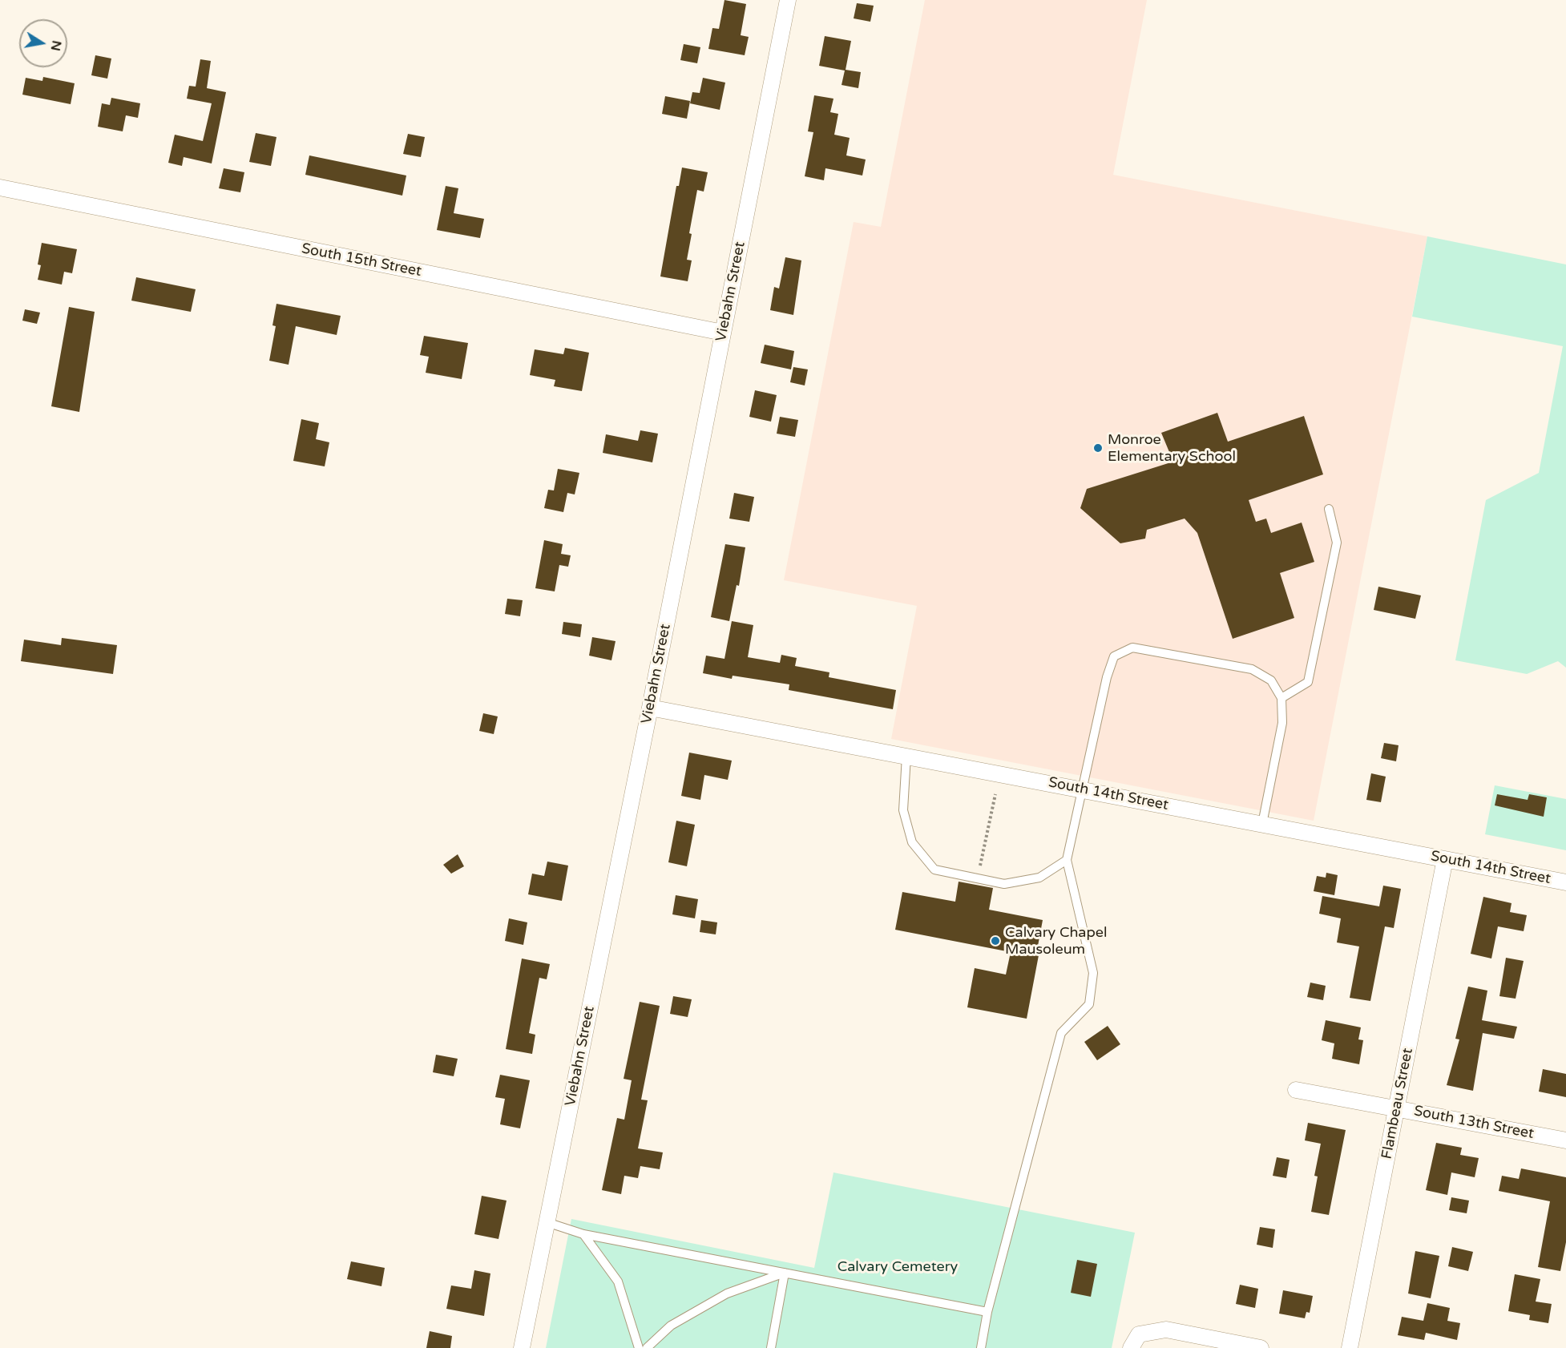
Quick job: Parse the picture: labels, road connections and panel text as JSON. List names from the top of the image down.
{
  "streets": {
    "street": [
      "South 15th Street",
      "Viebahn Street",
      "South 14th Street",
      "Flambeau Street",
      "South 13th Street"
    ]
  },
  "crossings": [
    ["South 15th Street", "Viebahn Street"],
    ["Viebahn Street", "South 14th Street"],
    ["South 14th Street", "Flambeau Street"],
    ["Flambeau Street", "South 13th Street"]
  ],
  "parks": ["Calvary Cemetery"],
  "places": ["Monroe Elementary School", "Calvary Chapel Mausoleum"],
  "north": "right"
}
